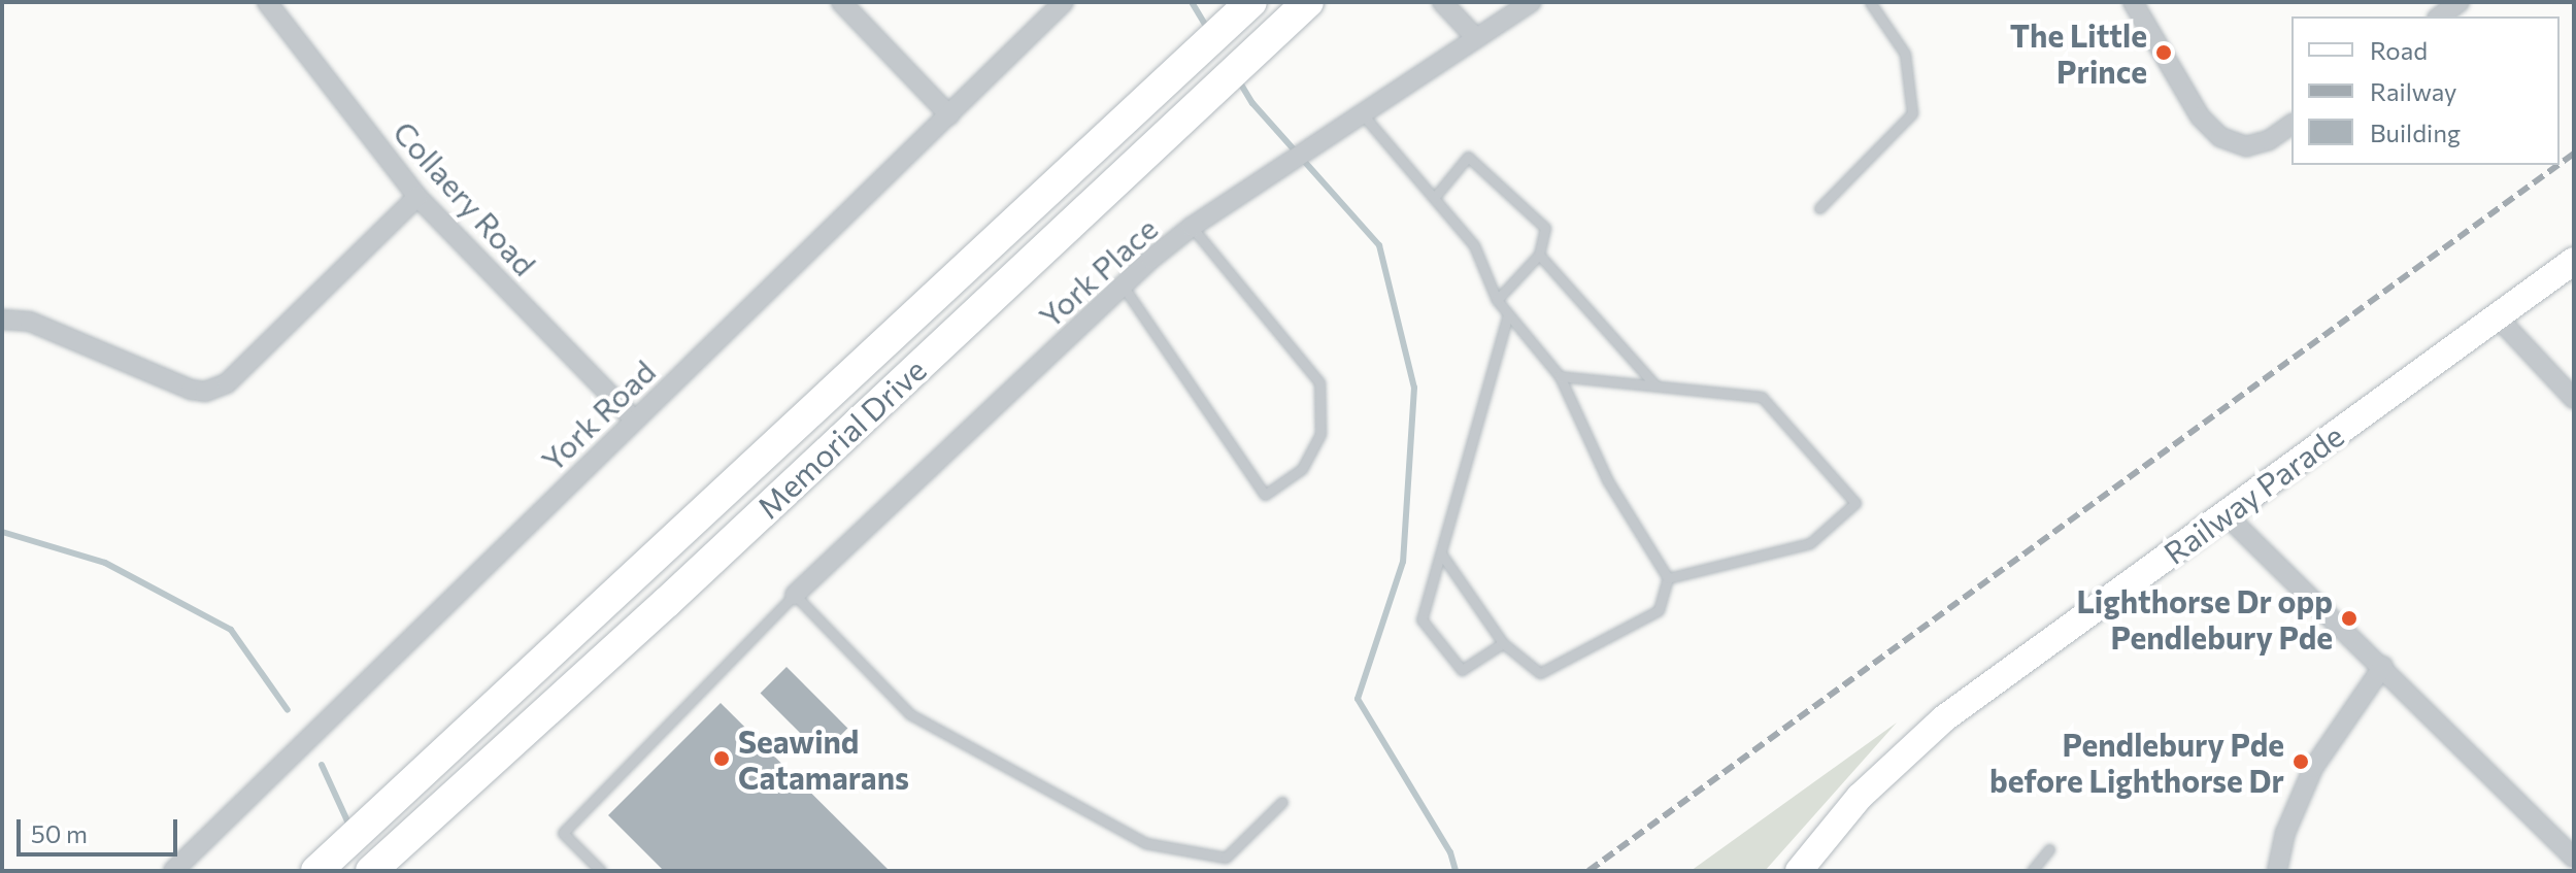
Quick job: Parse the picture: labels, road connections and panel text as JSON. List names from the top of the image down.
{
  "streets": {
    "main road": ["Memorial Drive", "Railway Parade"],
    "street": ["Collaery Road", "York Place", "York Road"]
  },
  "crossings": [
    ["Collaery Road", "York Road"]
  ],
  "places": [
    "The Little Prince",
    "Lighthorse Dr opp Pendlebury Pde",
    "Seawind Catamarans",
    "Pendlebury Pde before Lighthorse Dr"
  ],
  "legend": ["Road", "Railway", "Building"],
  "scale_bar": "50 m"
}
